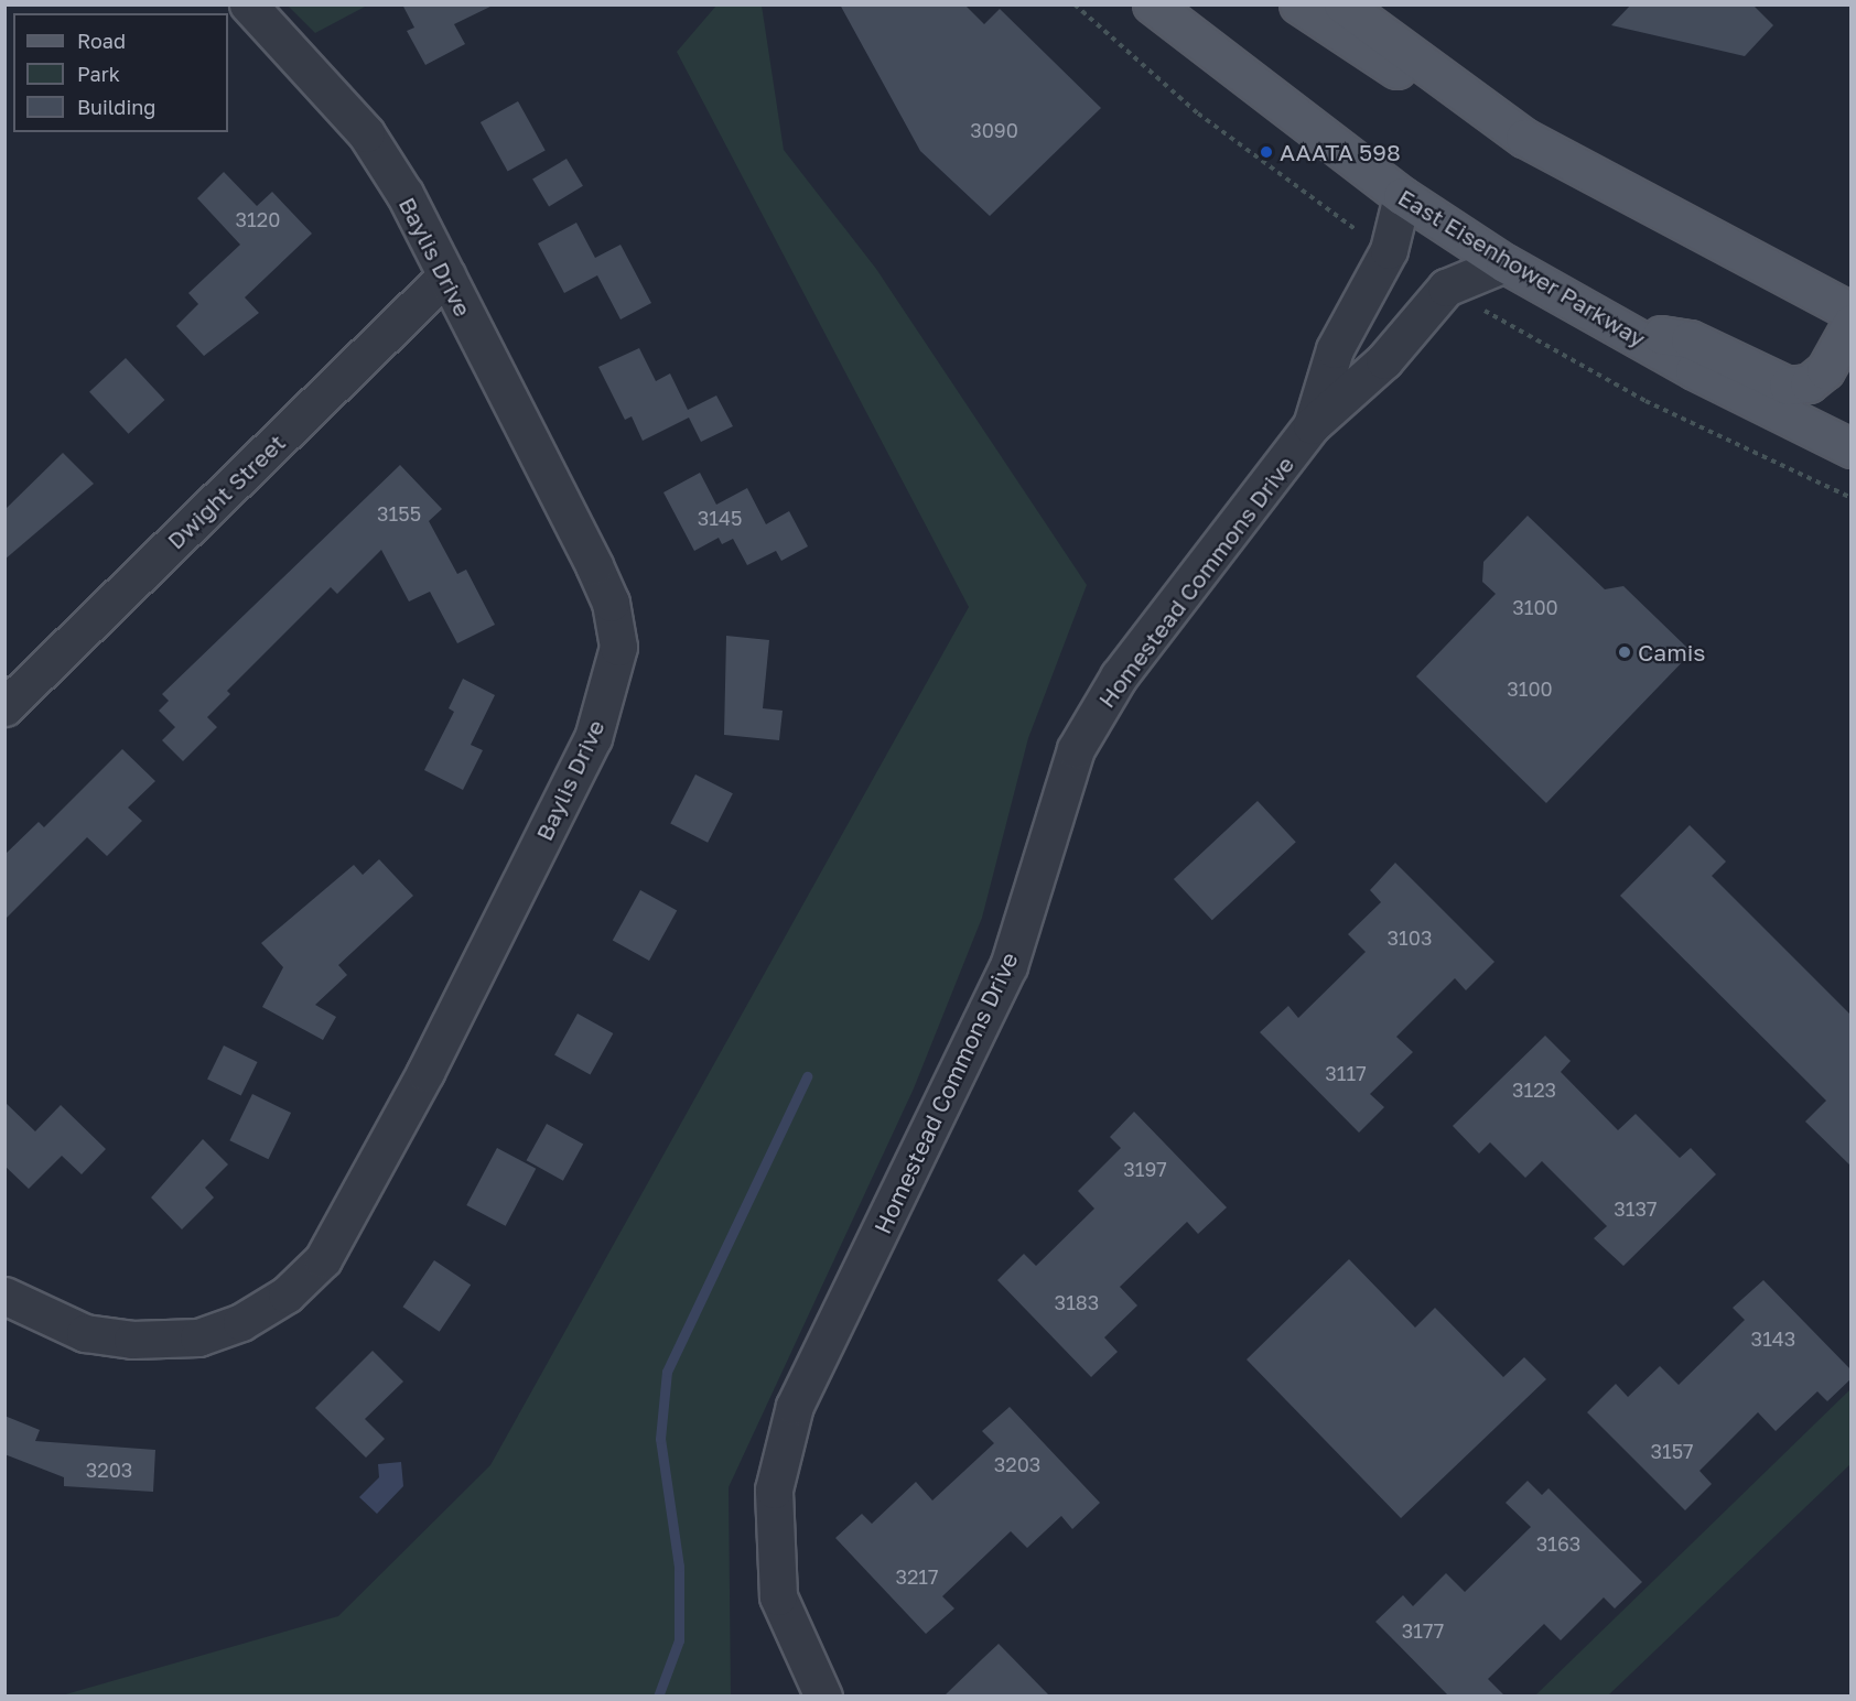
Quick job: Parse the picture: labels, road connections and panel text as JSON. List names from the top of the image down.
{
  "streets": {
    "main road": ["East Eisenhower Parkway"],
    "street": ["Baylis Drive", "Dwight Street", "Homestead Commons Drive"]
  },
  "crossings": [
    ["Baylis Drive", "Dwight Street"],
    ["East Eisenhower Parkway", "Homestead Commons Drive"]
  ],
  "places": ["AAATA 598", "Camis"],
  "house_numbers": [
    "3090",
    "3120",
    "3155",
    "3145",
    "3100",
    "3100",
    "3103",
    "3117",
    "3123",
    "3197",
    "3137",
    "3183",
    "3143",
    "3157",
    "3203",
    "3203",
    "3163",
    "3217",
    "3177"
  ],
  "legend": ["Road", "Park", "Building"]
}
